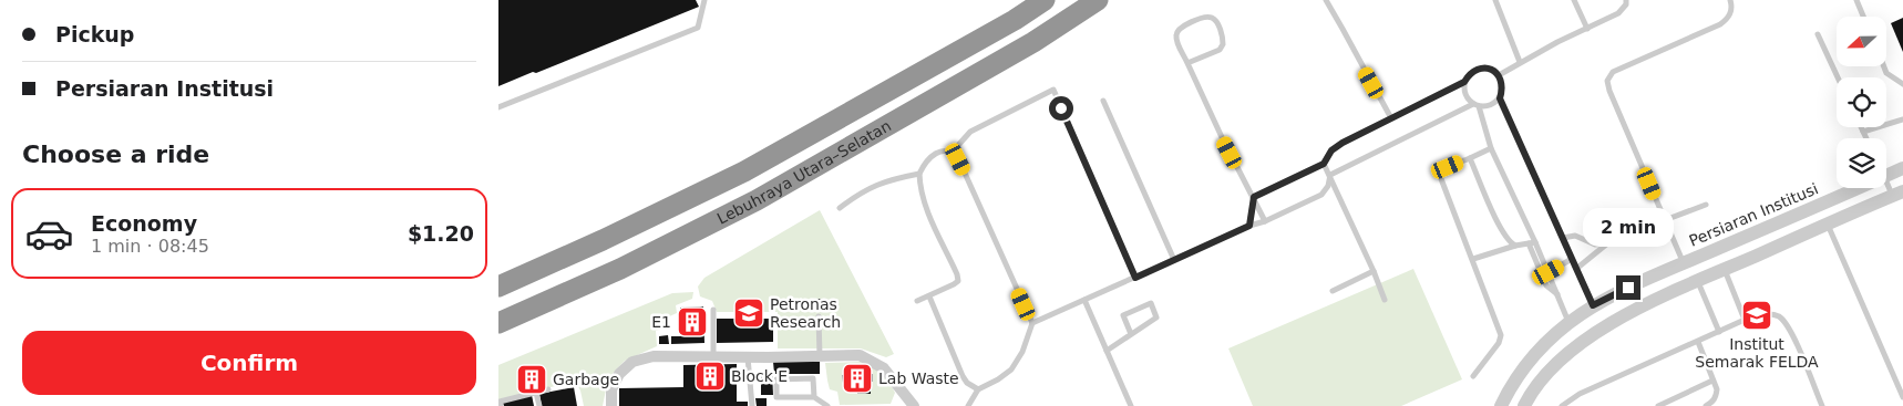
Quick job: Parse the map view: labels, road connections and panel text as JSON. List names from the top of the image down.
{
  "streets": {
    "highway": ["Lebuhraya Utara–Selatan"],
    "street": ["Persiaran Institusi"]
  },
  "places": {
    "school or university": ["Petronas Research", "Institut Semarak FELDA"],
    "building": [
      "E1",
      "Block E",
      "Lab Waste",
      "Garbage"
    ]
  },
  "north": "left",
  "page": {
    "banner": ["Pickup", "Persiaran Institusi"],
    "heading": "Choose a ride",
    "list": [
      {
        "name": "Economy",
        "note": "1 min · 08:45",
        "value": "$1.20"
      }
    ],
    "bubble": "2 min",
    "buttons": "Confirm"
  }
}
